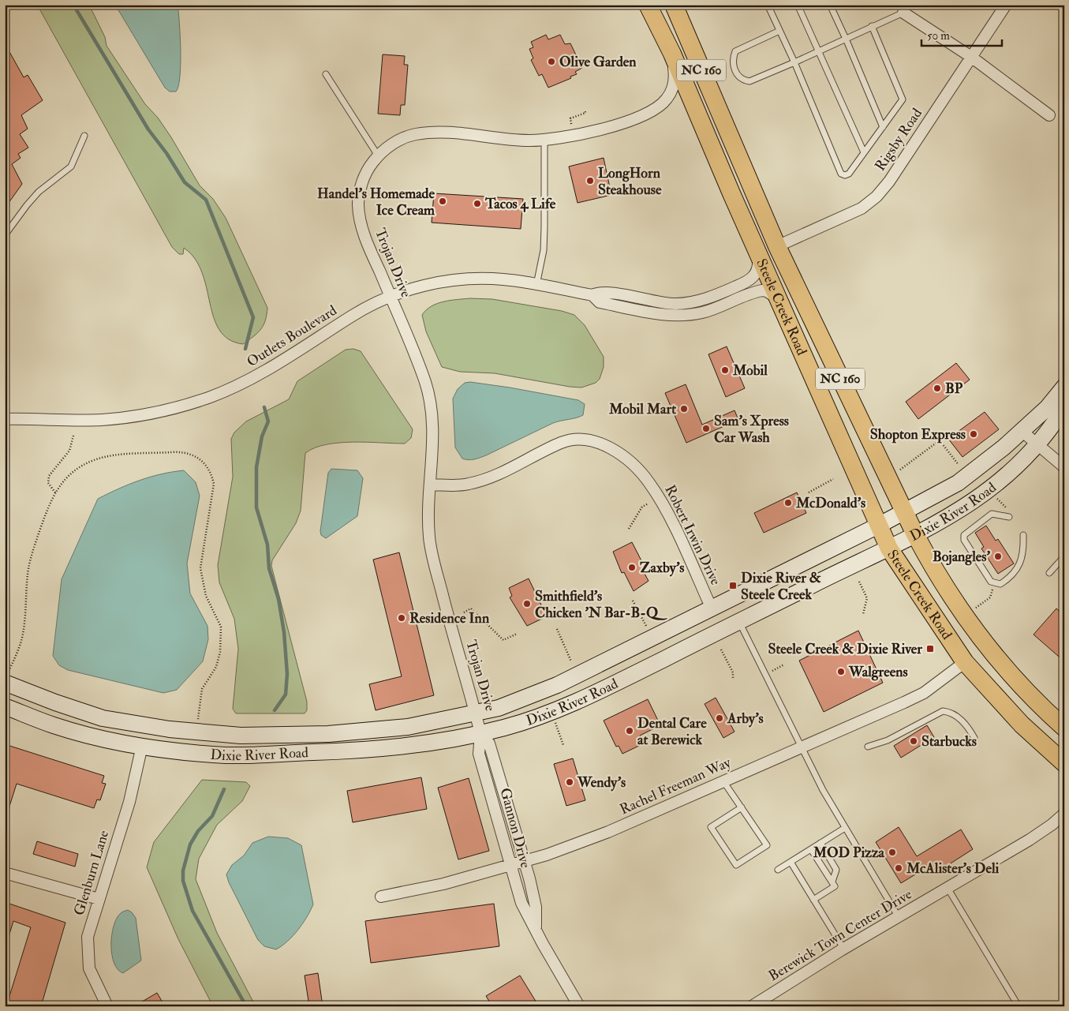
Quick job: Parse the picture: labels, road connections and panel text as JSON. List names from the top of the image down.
{
  "streets": {
    "main road": ["NC 160", "Steele Creek Road"],
    "street": [
      "Rigsby Road",
      "Trojan Drive",
      "Outlets Boulevard",
      "Dixie River Road",
      "Robert Irwin Drive",
      "Rachel Freeman Way",
      "Gannon Drive",
      "Glenburn Lane",
      "Berewick Town Center Drive"
    ]
  },
  "crossings": [
    ["Rigsby Road", "Steele Creek Road"],
    ["Trojan Drive", "Steele Creek Road"],
    ["Trojan Drive", "Outlets Boulevard"],
    ["Trojan Drive", "Dixie River Road"],
    ["Trojan Drive", "Robert Irwin Drive"],
    ["Trojan Drive", "Gannon Drive"],
    ["Steele Creek Road", "Outlets Boulevard"],
    ["Steele Creek Road", "Dixie River Road"],
    ["Steele Creek Road", "Rachel Freeman Way"],
    ["Dixie River Road", "Robert Irwin Drive"],
    ["Dixie River Road", "Gannon Drive"],
    ["Dixie River Road", "Glenburn Lane"],
    ["Rachel Freeman Way", "Gannon Drive"]
  ],
  "places": {
    "other": [
      "Olive Garden",
      "LongHorn Steakhouse",
      "Handel's Homemade Ice Cream",
      "Tacos 4 Life",
      "Mobil",
      "BP",
      "Mobil Mart",
      "Sam's Xpress Car Wash",
      "Shopton Express",
      "McDonald's",
      "Bojangles'",
      "Zaxby's",
      "Smithfield's Chicken 'N Bar-B-Q",
      "Residence Inn",
      "Walgreens",
      "Arby's",
      "Dental Care at Berewick",
      "Starbucks",
      "Wendy's",
      "MOD Pizza",
      "McAlister's Deli"
    ],
    "transit": ["Dixie River & Steele Creek", "Steele Creek & Dixie River"]
  },
  "scale_bar": "50 m"
}
